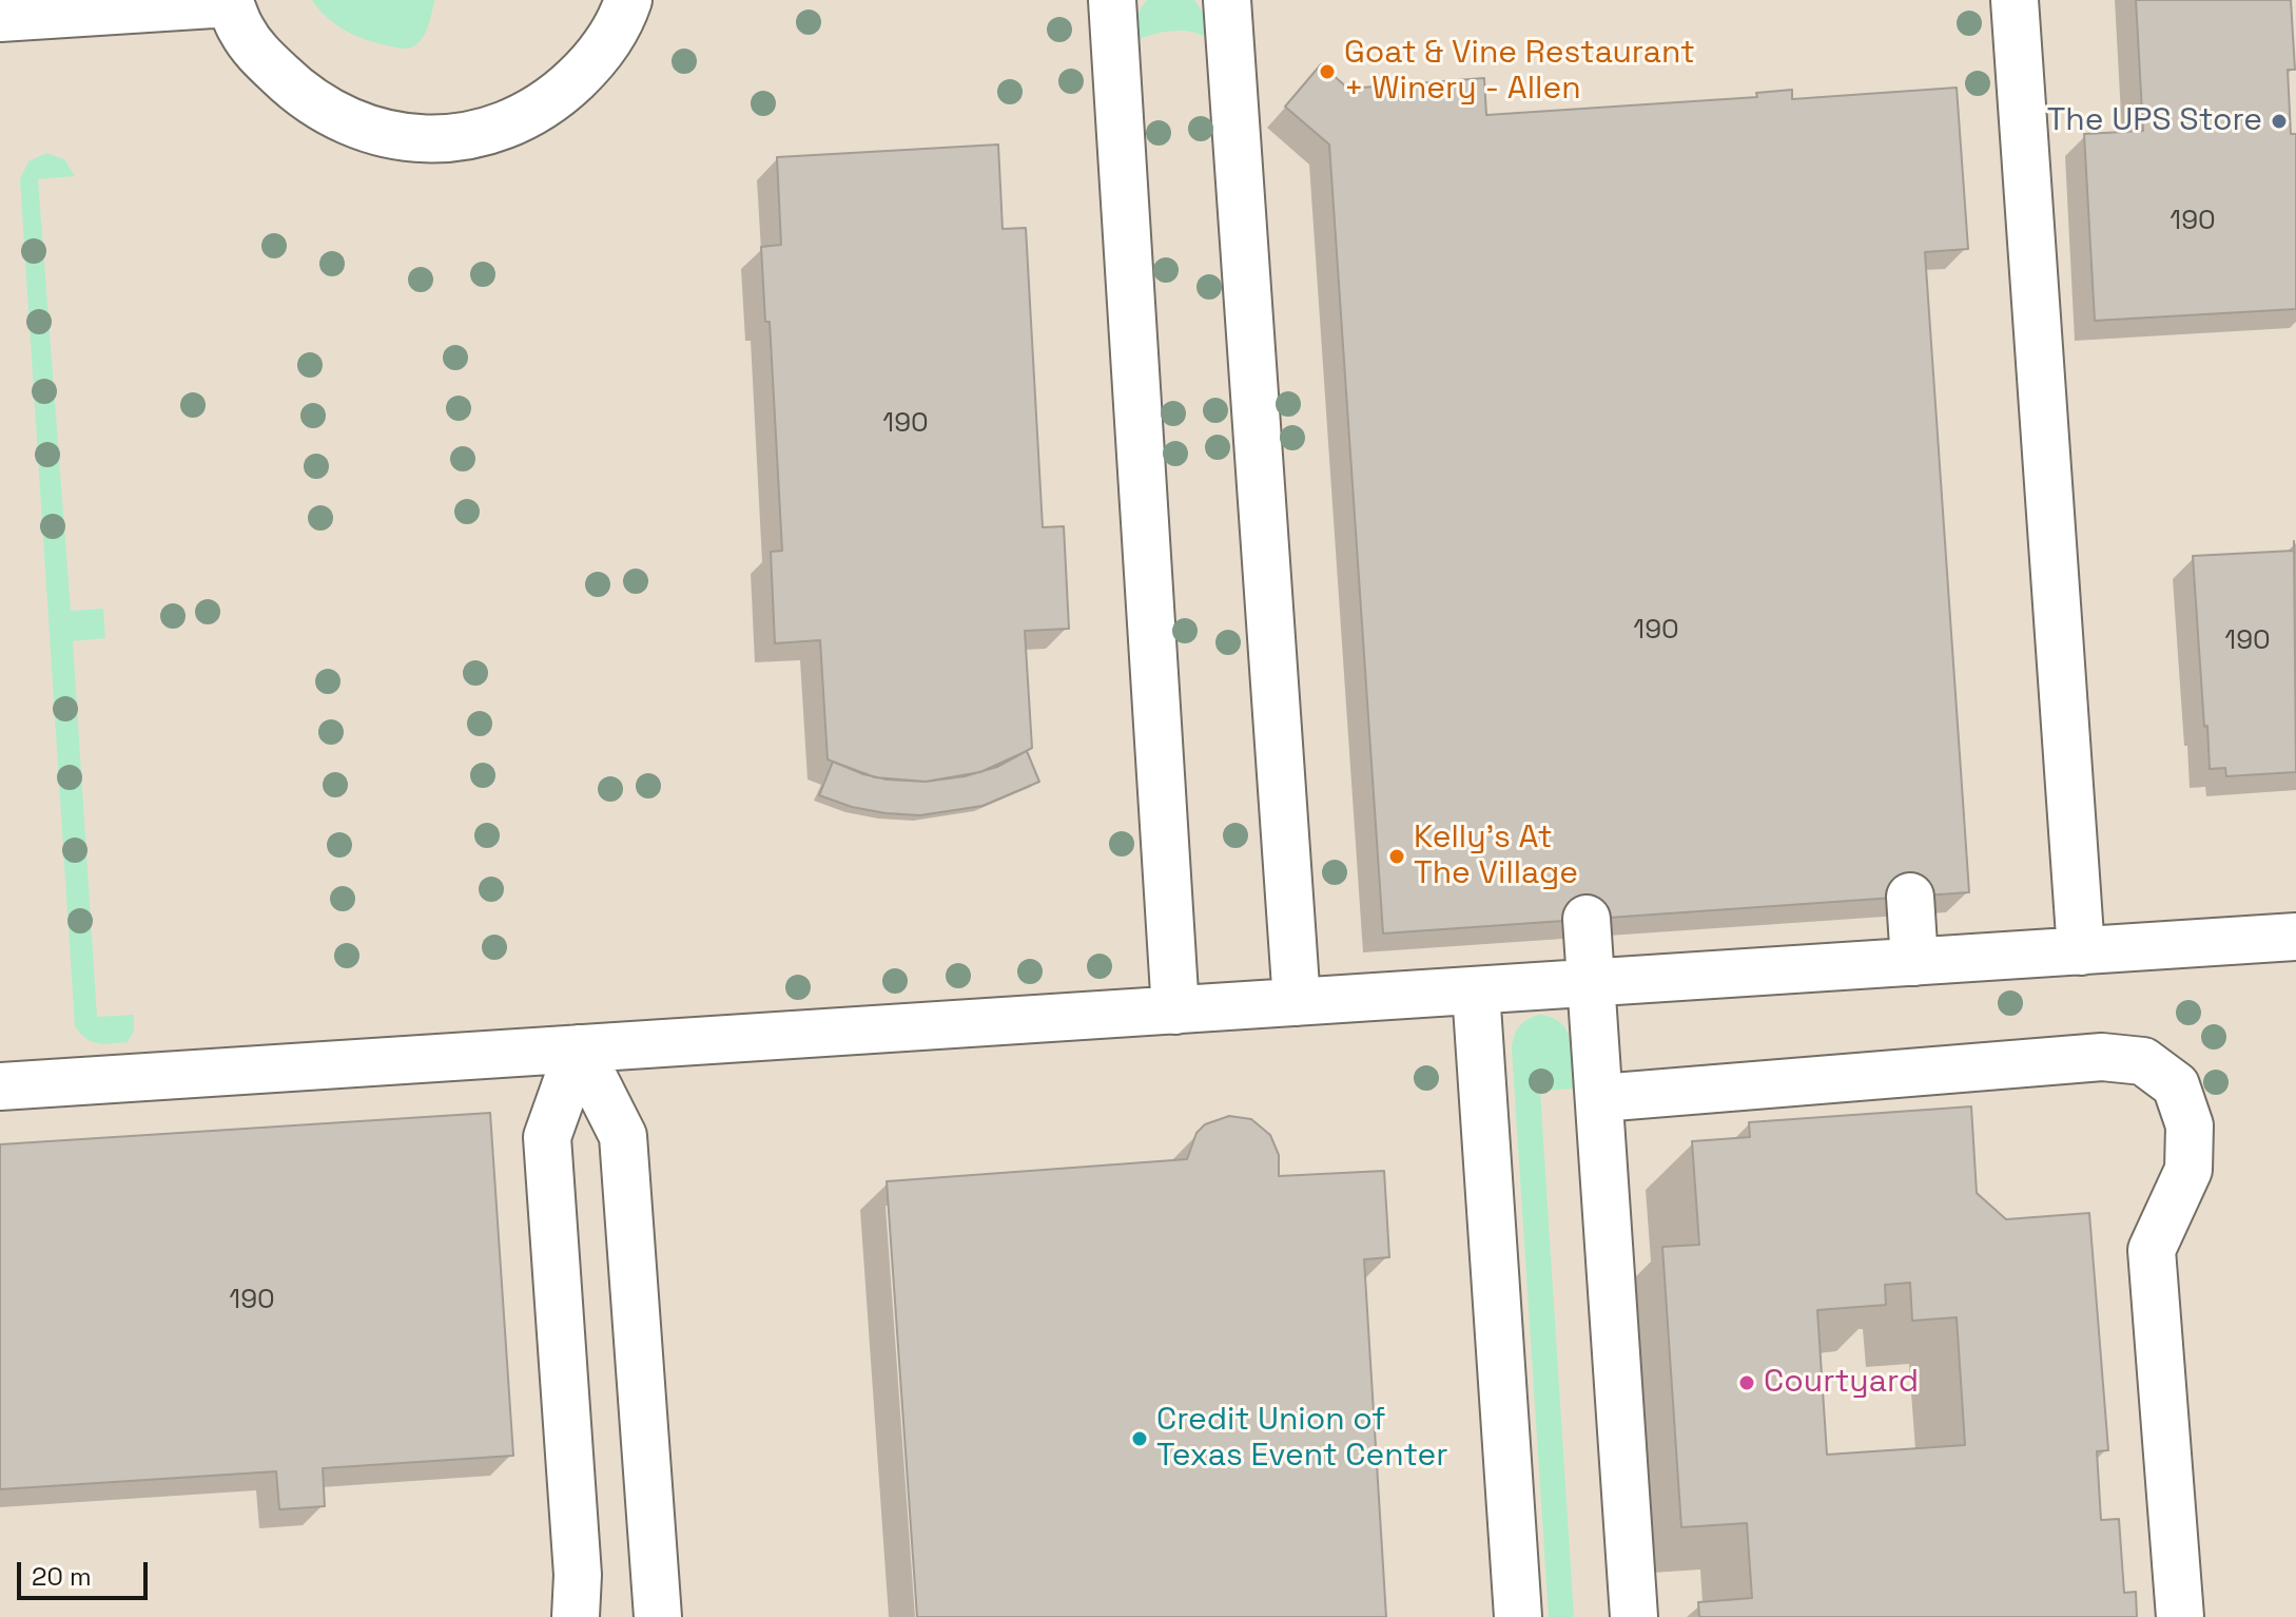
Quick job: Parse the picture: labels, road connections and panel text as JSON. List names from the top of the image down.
{
  "places": [
    "Goat & Vine Restaurant + Winery - Allen",
    "The UPS Store",
    "Kelly's At The Village",
    "Courtyard",
    "Credit Union of Texas Event Center"
  ],
  "house_numbers": [
    "190",
    "190",
    "190",
    "190",
    "190"
  ],
  "scale_bar": "20 m"
}
